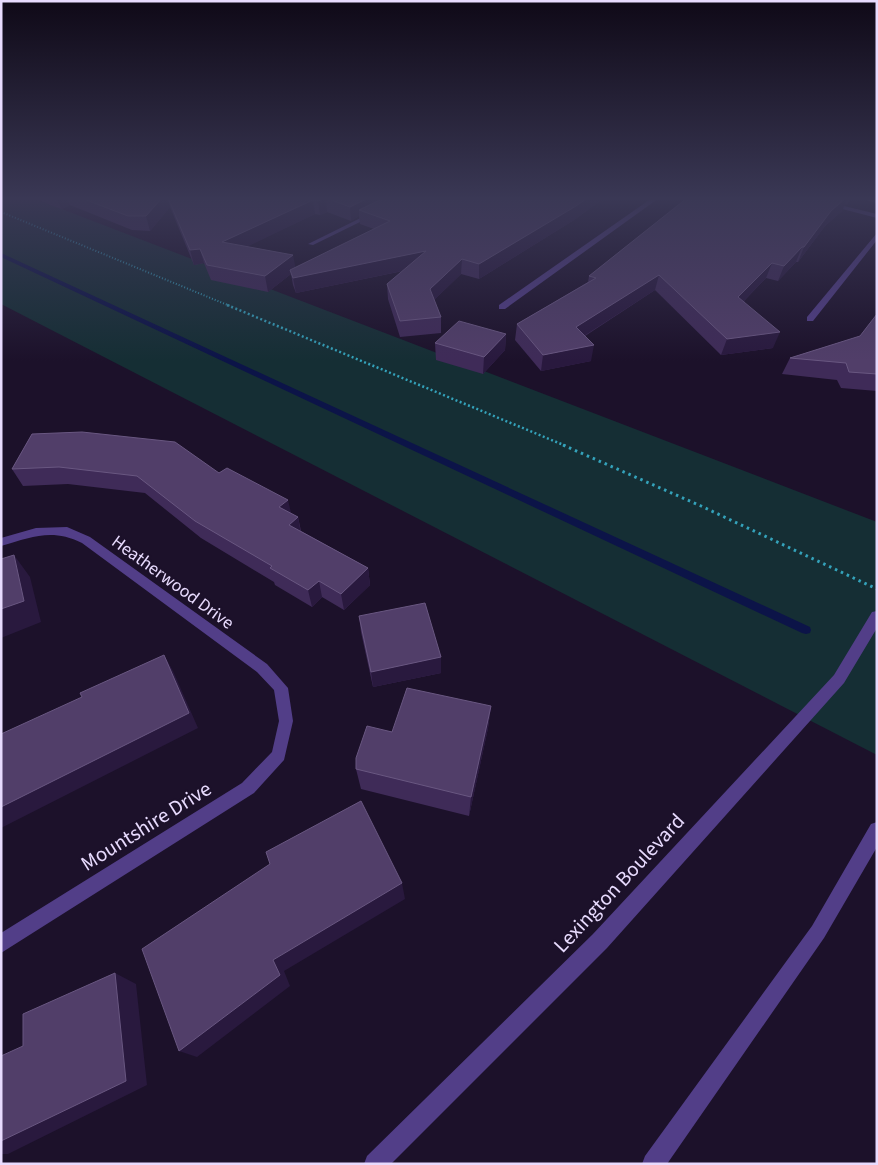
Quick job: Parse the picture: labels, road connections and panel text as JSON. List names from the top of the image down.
{
  "streets": {
    "street": ["Heatherwood Drive", "Mountshire Drive", "Lexington Boulevard"]
  },
  "crossings": [
    ["Heatherwood Drive", "Mountshire Drive"]
  ]
}
